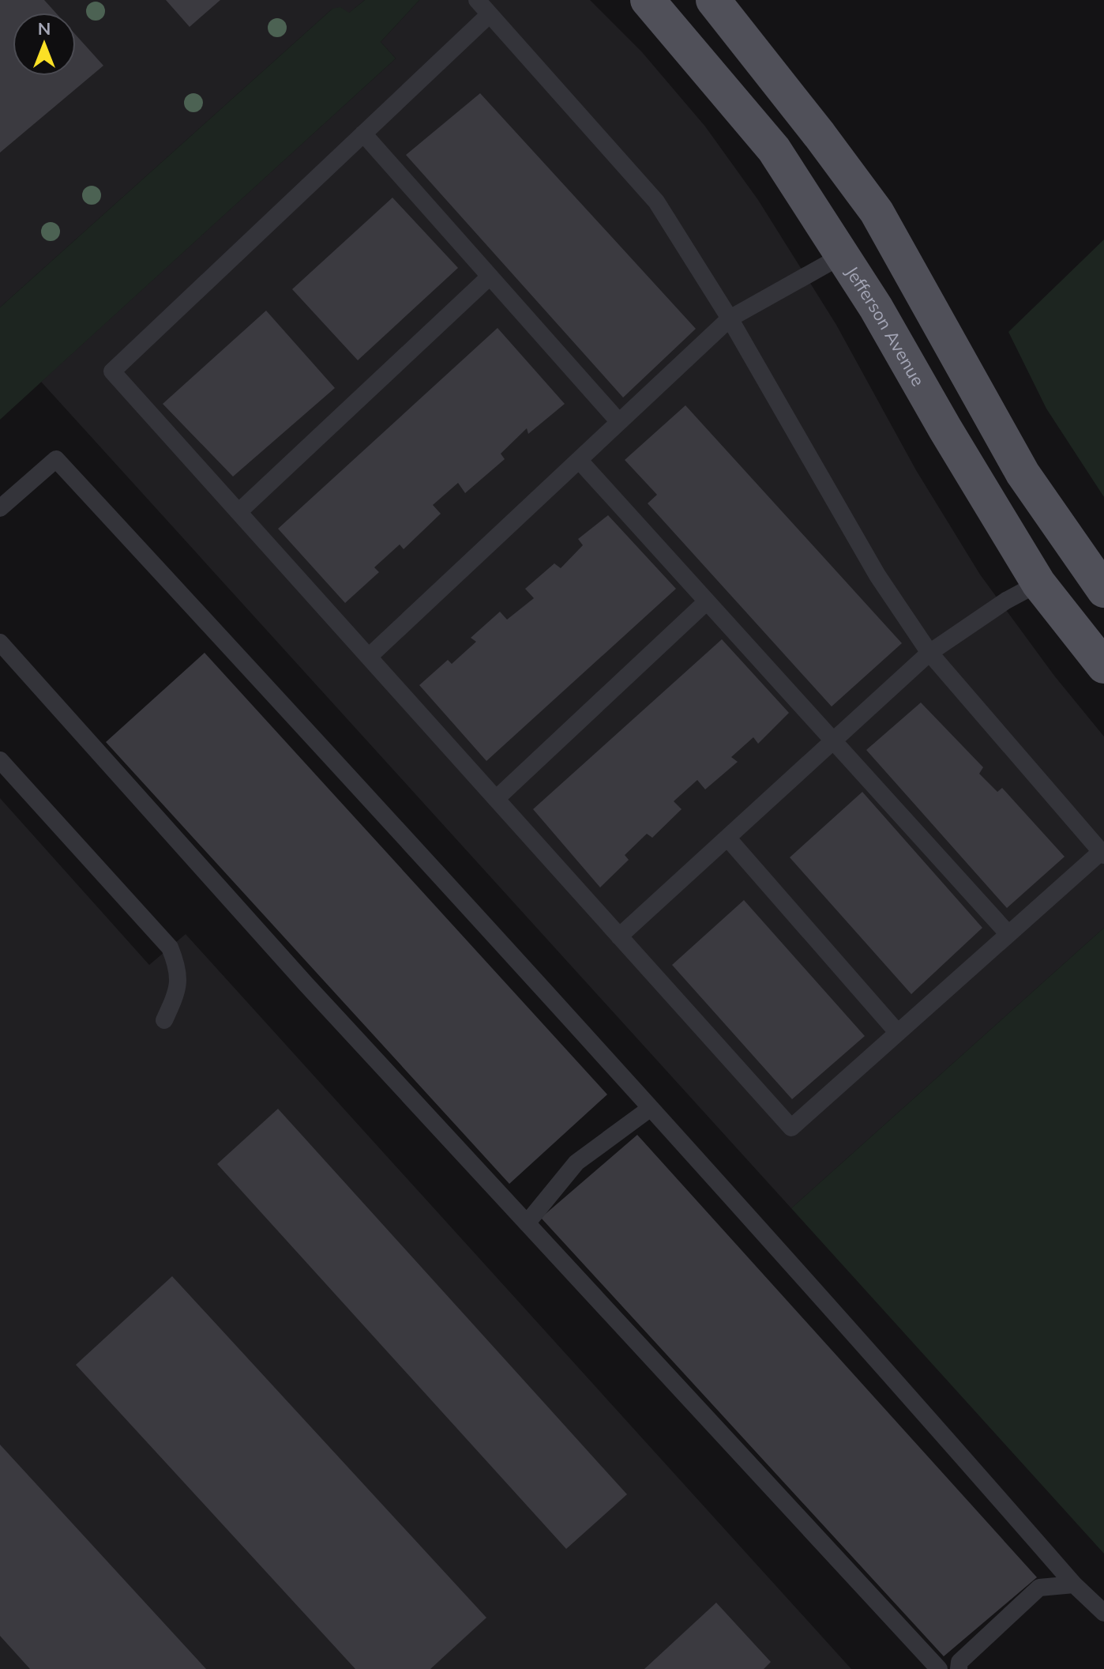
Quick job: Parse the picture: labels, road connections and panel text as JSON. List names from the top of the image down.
{
  "streets": {
    "main road": ["Jefferson Avenue"]
  },
  "north": "top"
}
